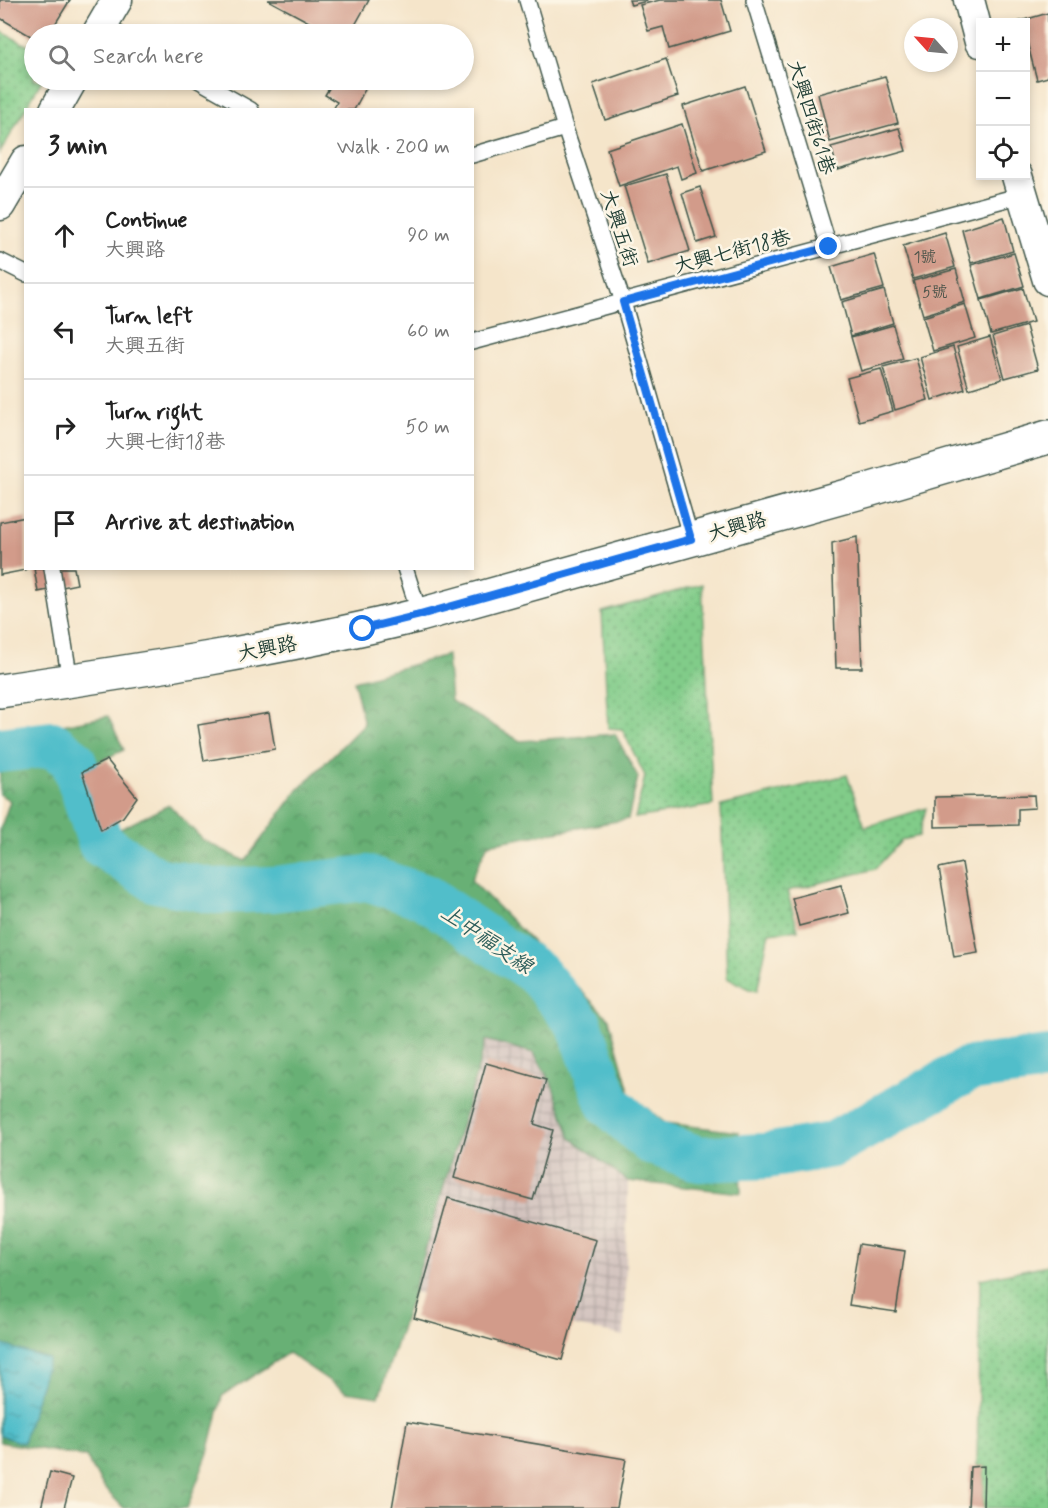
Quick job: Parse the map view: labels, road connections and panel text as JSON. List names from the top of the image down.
{
  "streets": {
    "street": ["大興路"],
    "lane": ["大興四街61巷", "大興五街", "大興七街18巷"]
  },
  "crossings": [
    ["大興四街61巷", "大興七街18巷"],
    ["大興五街", "大興七街18巷"],
    ["大興五街", "大興路"]
  ],
  "water": ["上中福支線"],
  "house_numbers": ["1號", "5號"],
  "north": "top left",
  "page": {
    "map_buttons": ["+", "−"],
    "search": "Search here",
    "heading": ["3 min", "Walk · 200 m"],
    "list": [
      ["Continue", "大興路", "90 m"],
      ["Turn left", "大興五街", "60 m"],
      ["Turn right", "大興七街18巷", "50 m"],
      "Arrive at destination"
    ]
  }
}
